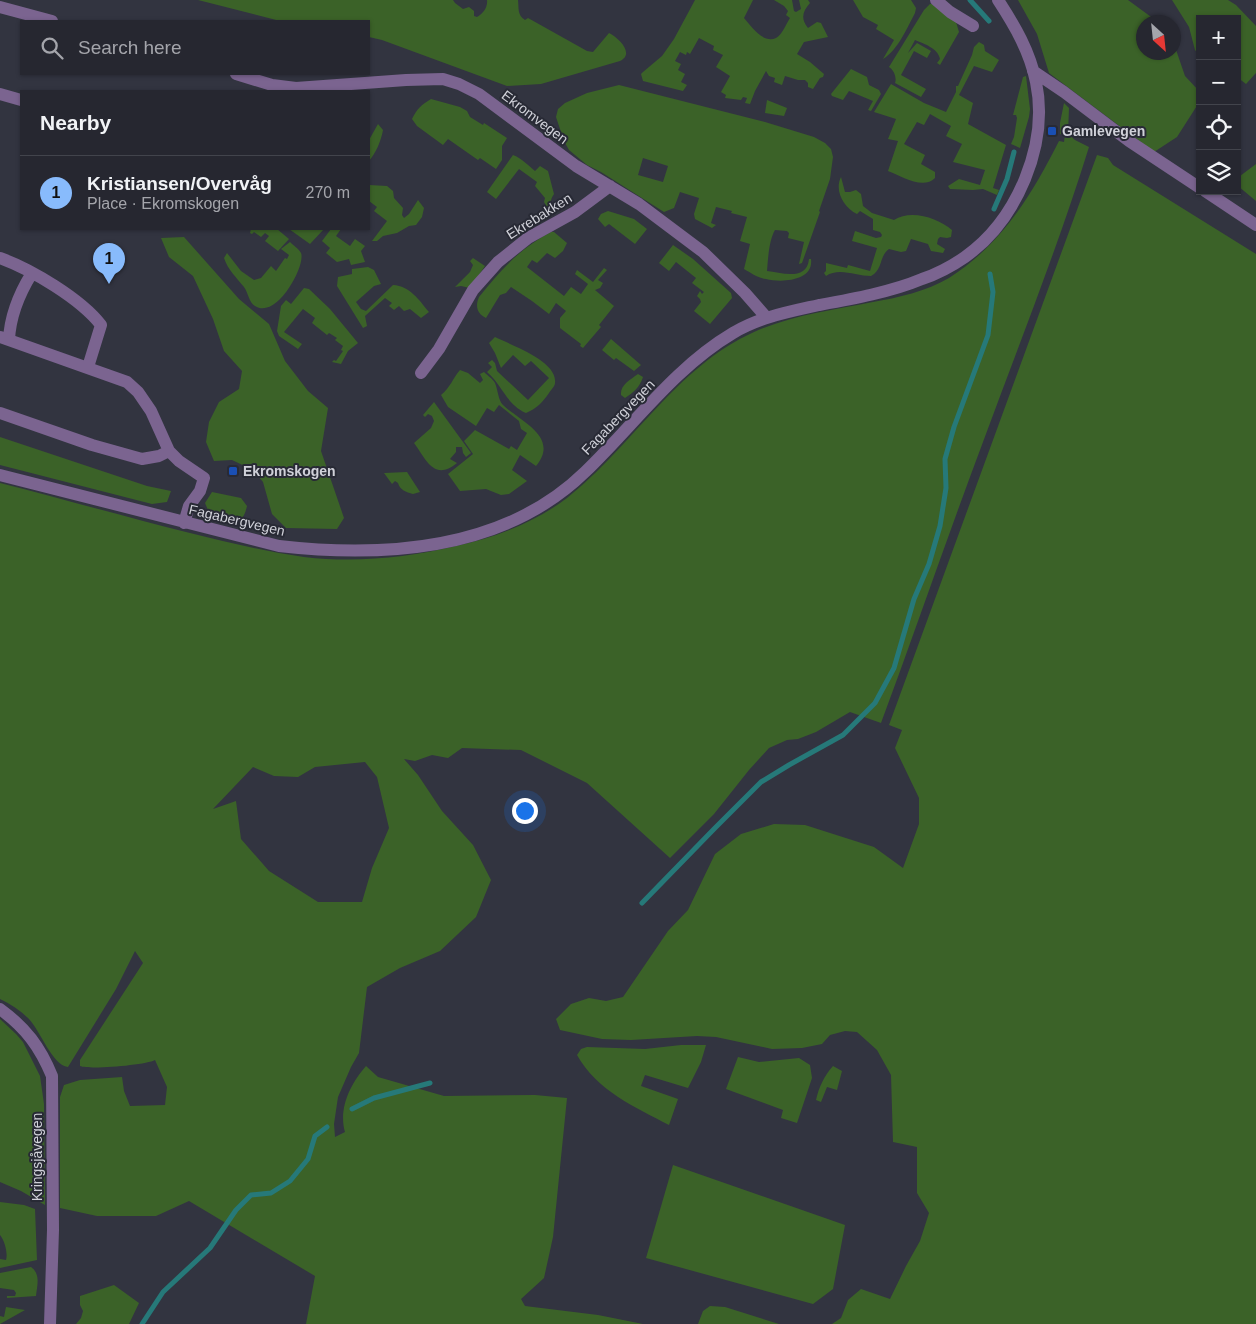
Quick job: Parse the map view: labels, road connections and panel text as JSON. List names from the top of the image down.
{
  "streets": {
    "street": [
      "Ekromvegen",
      "Ekrebakken",
      "Fagabergvegen",
      "Kringsjåvegen"
    ]
  },
  "crossings": [
    ["Ekromvegen", "Ekrebakken"],
    ["Ekromvegen", "Fagabergvegen"]
  ],
  "places": {
    "transit": ["Gamlevegen", "Ekromskogen"]
  },
  "north": "bottom right",
  "page": {
    "map_buttons": ["+", "−"],
    "search": "Search here",
    "heading": "Nearby",
    "list": [
      {
        "mark": "1",
        "name": "Kristiansen/Overvåg",
        "note": "Place · Ekromskogen",
        "value": "270 m"
      }
    ],
    "pins": "1"
  }
}
